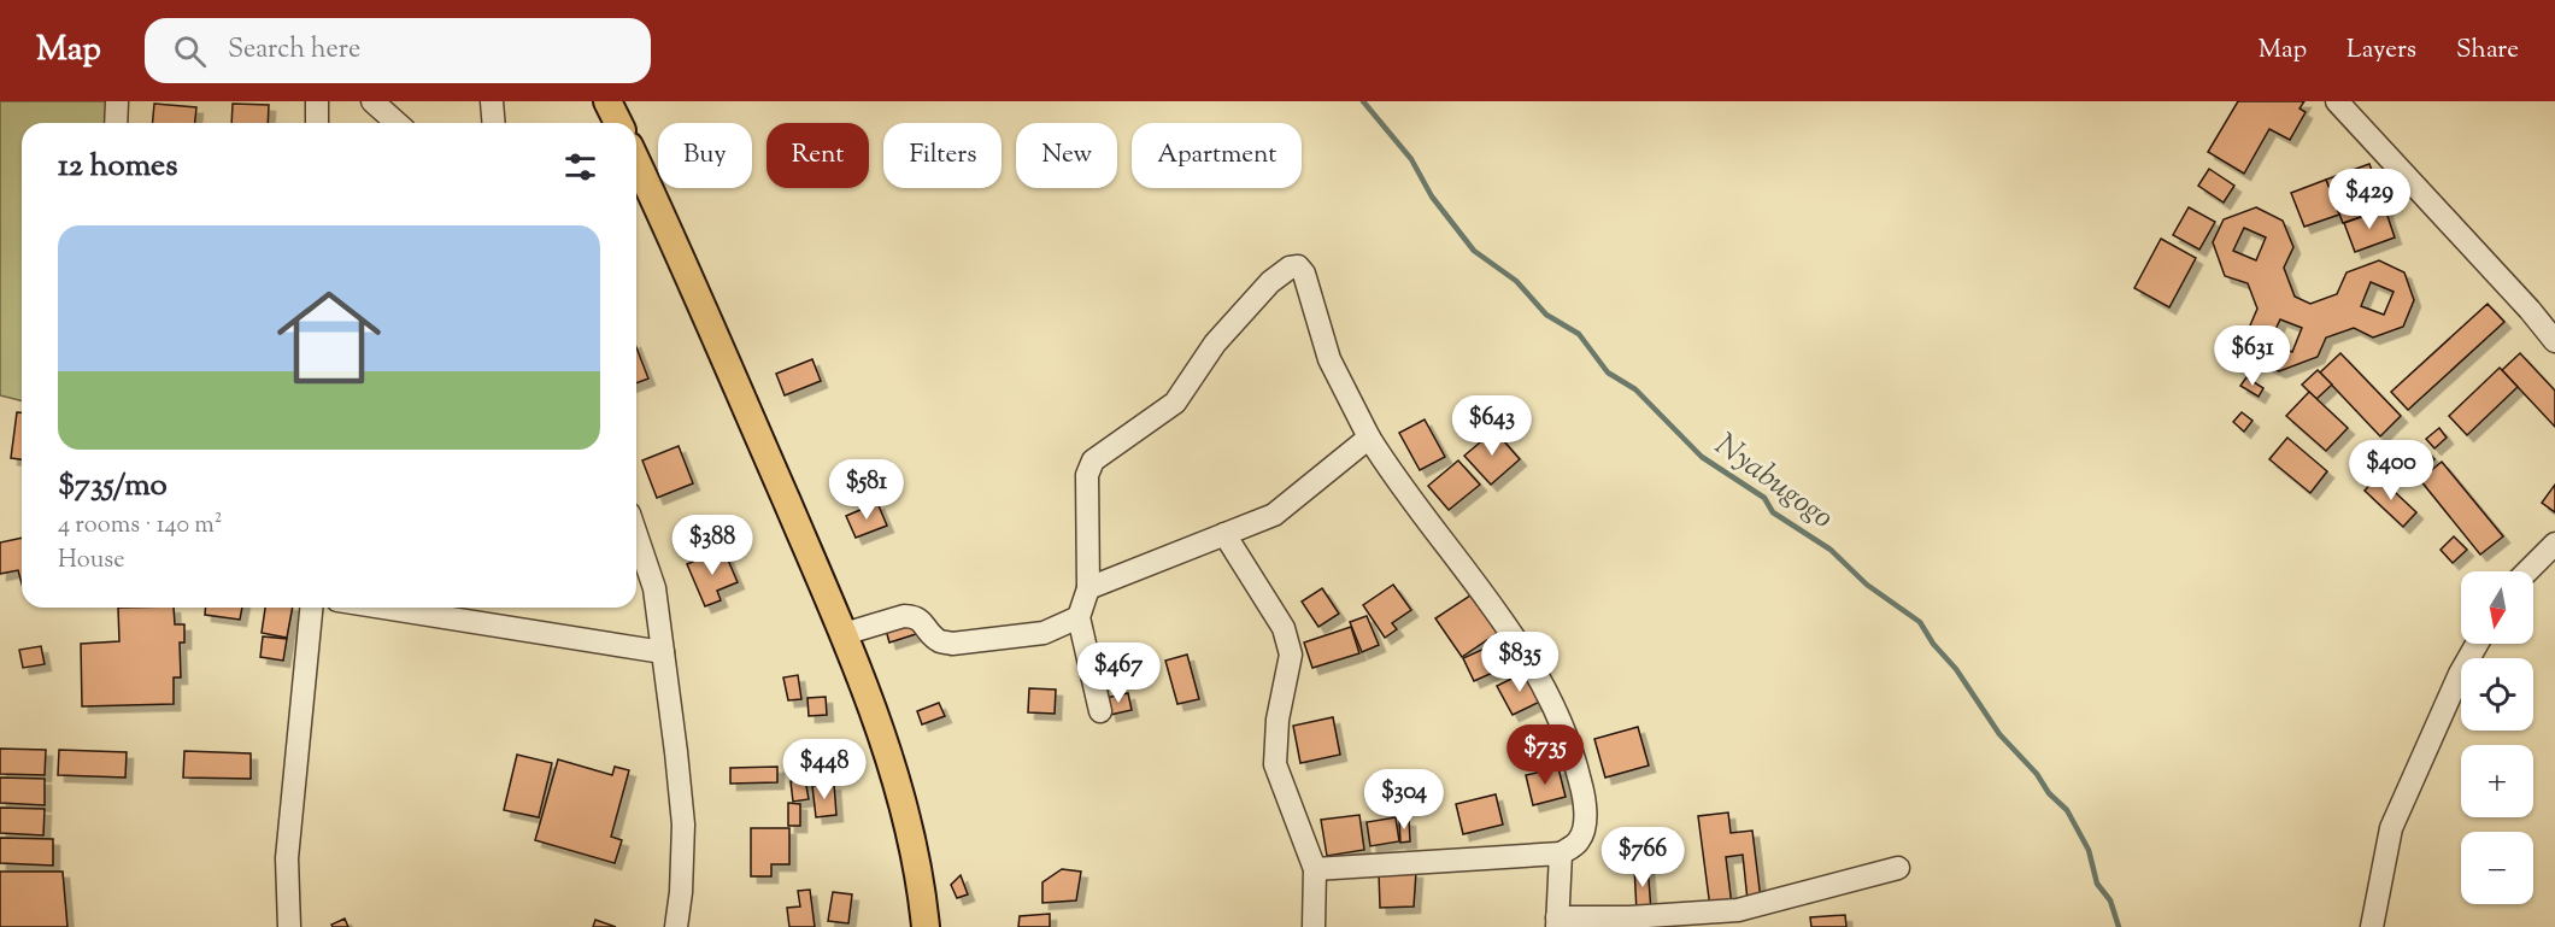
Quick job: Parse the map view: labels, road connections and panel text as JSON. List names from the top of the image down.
{
  "water": ["Nyabugogo"],
  "north": "bottom",
  "page": {
    "header": "Map",
    "search": "Search here",
    "nav": ["Map", "Layers", "Share"],
    "chip": [
      "Buy",
      "Rent",
      "Filters",
      "New",
      "Apartment"
    ],
    "heading": "12 homes",
    "price": [
      "$429",
      "$631",
      "$643",
      "$400",
      "$581",
      "$388",
      "$835",
      "$467",
      "$735",
      "$448",
      "$304",
      "$766"
    ],
    "list": [
      {
        "name": "$735/mo",
        "note": "4 rooms · 140 m² · House"
      }
    ],
    "map_buttons": ["+", "−"]
  }
}
